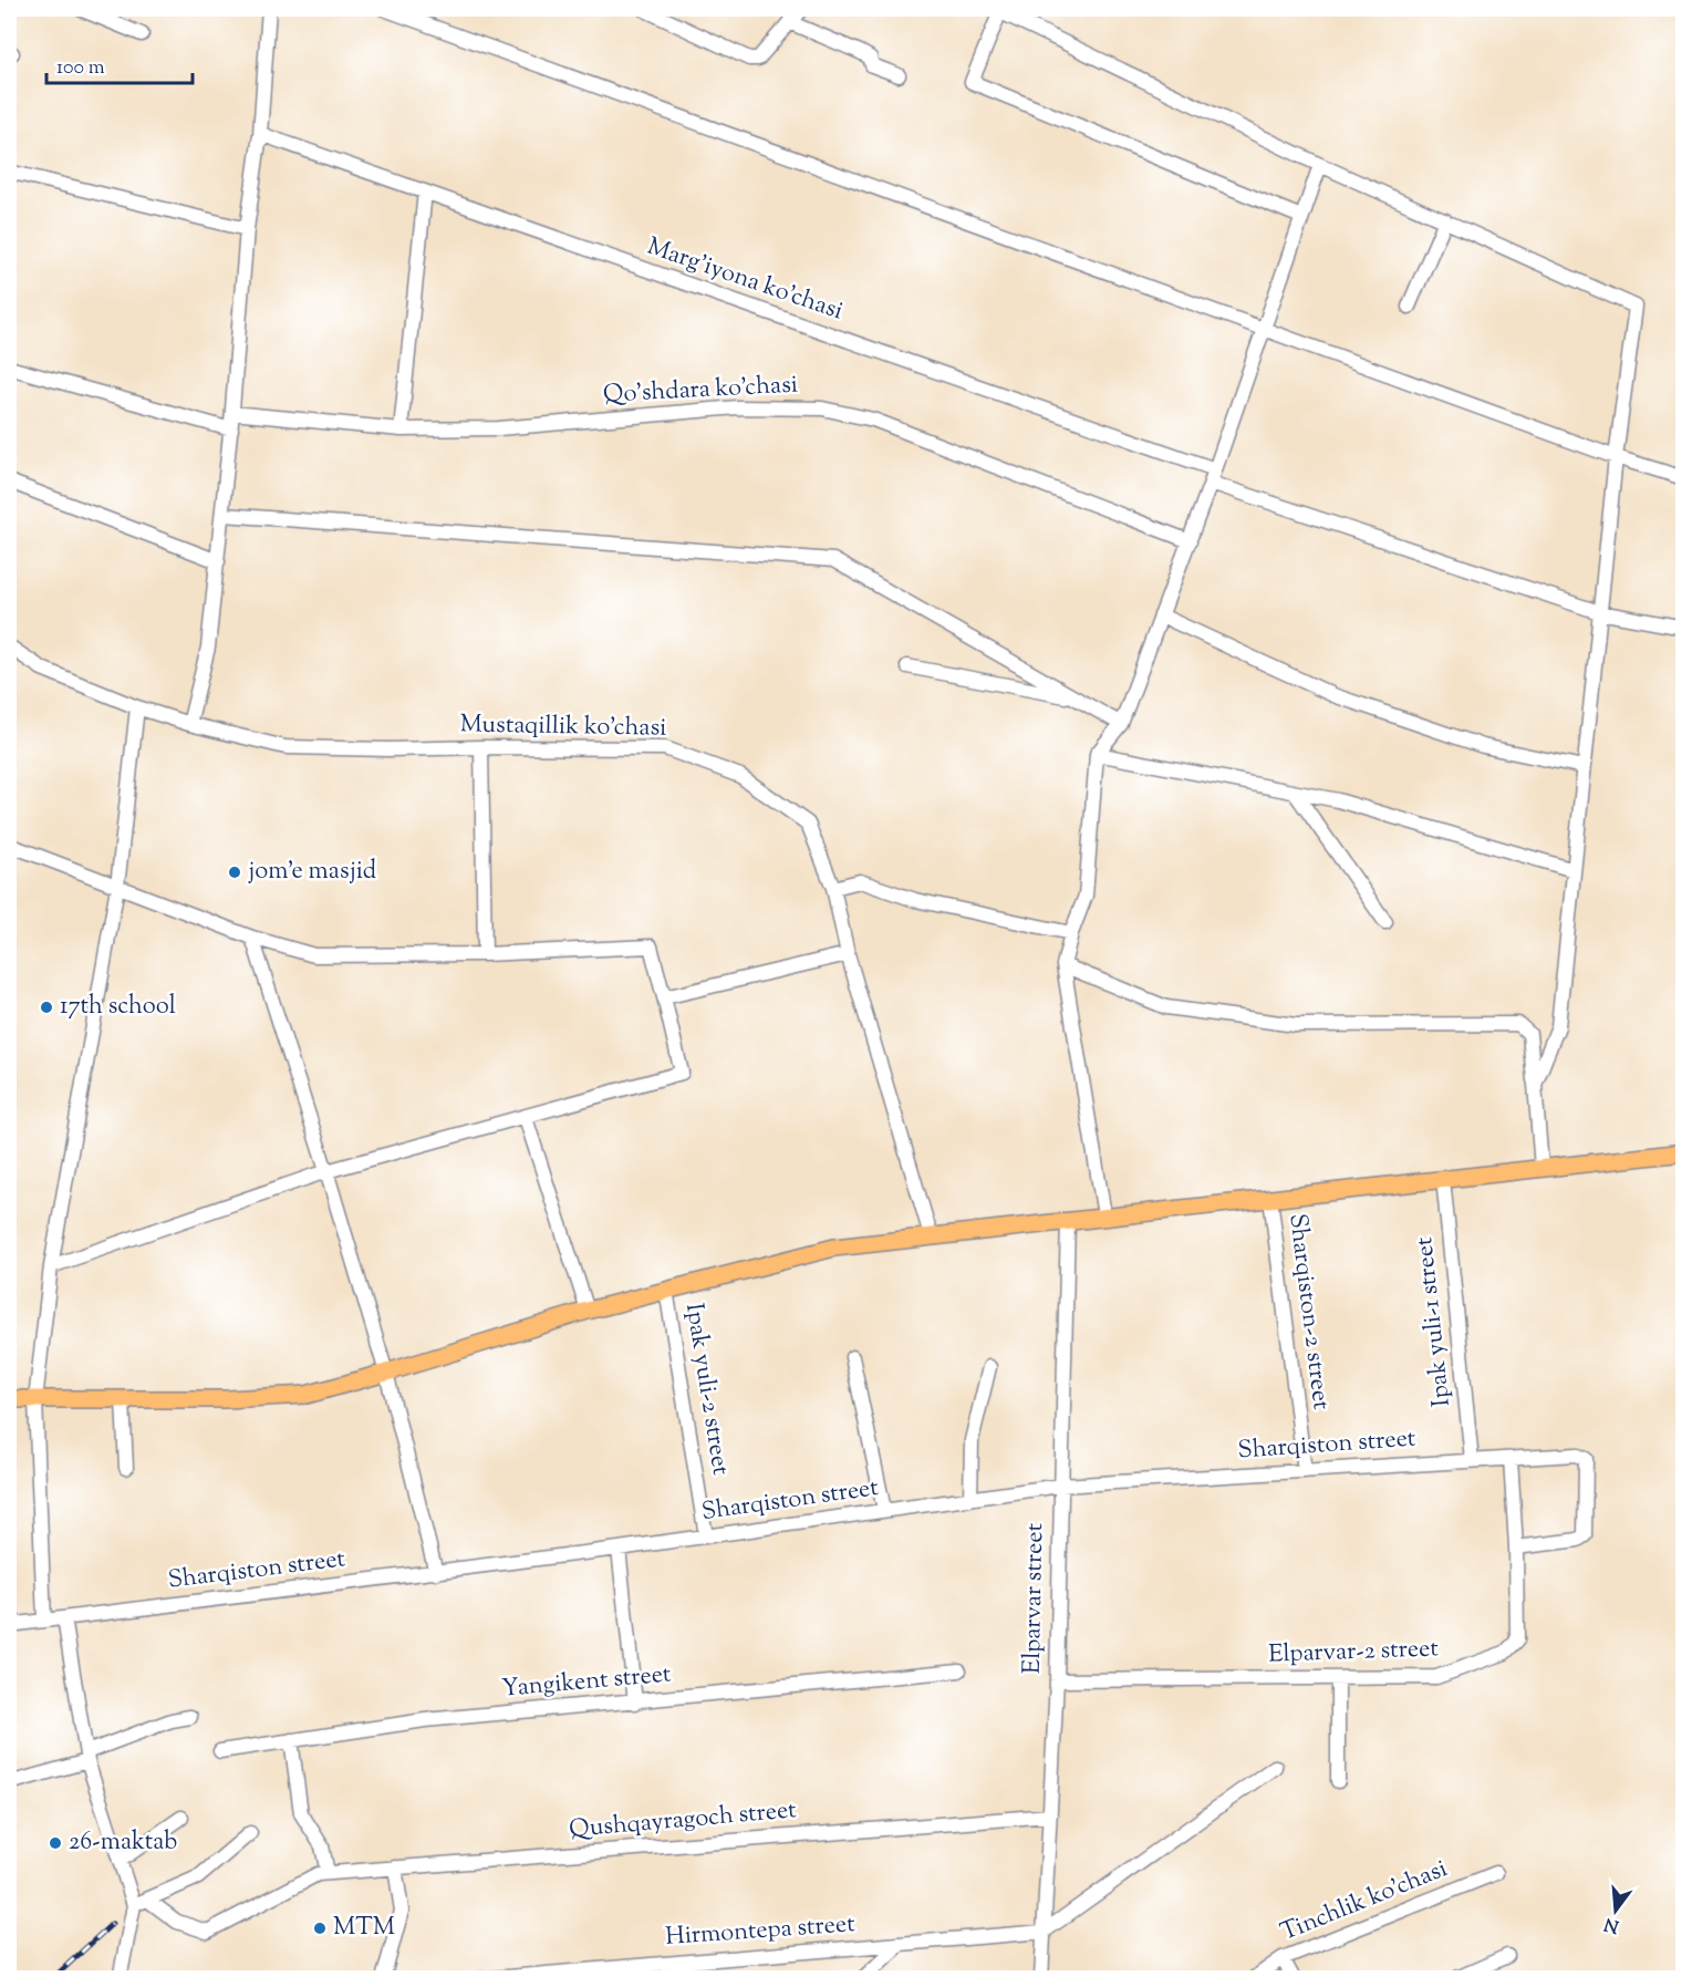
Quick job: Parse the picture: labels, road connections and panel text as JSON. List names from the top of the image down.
{
  "streets": {
    "street": [
      "Marg'iyona ko'chasi",
      "Qo'shdara ko'chasi",
      "Mustaqillik ko'chasi",
      "Sharqiston-2 street",
      "Ipak yuli-1 street",
      "Ipak yuli-2 street",
      "Sharqiston street",
      "Elparvar street",
      "Elparvar-2 street",
      "Yangikent street",
      "Qushqayragoch street",
      "Tinchlik ko'chasi",
      "Hirmontepa street"
    ]
  },
  "crossings": [
    ["Sharqiston-2 street", "Sharqiston street"],
    ["Ipak yuli-1 street", "Sharqiston street"],
    ["Ipak yuli-2 street", "Sharqiston street"],
    ["Sharqiston street", "Elparvar street"],
    ["Sharqiston street", "Elparvar-2 street"],
    ["Elparvar street", "Elparvar-2 street"],
    ["Elparvar street", "Qushqayragoch street"],
    ["Elparvar street", "Hirmontepa street"]
  ],
  "places": [
    "jom'e masjid",
    "17th school",
    "26-maktab",
    "MTM"
  ],
  "scale_bar": "100 m",
  "north": "bottom"
}
